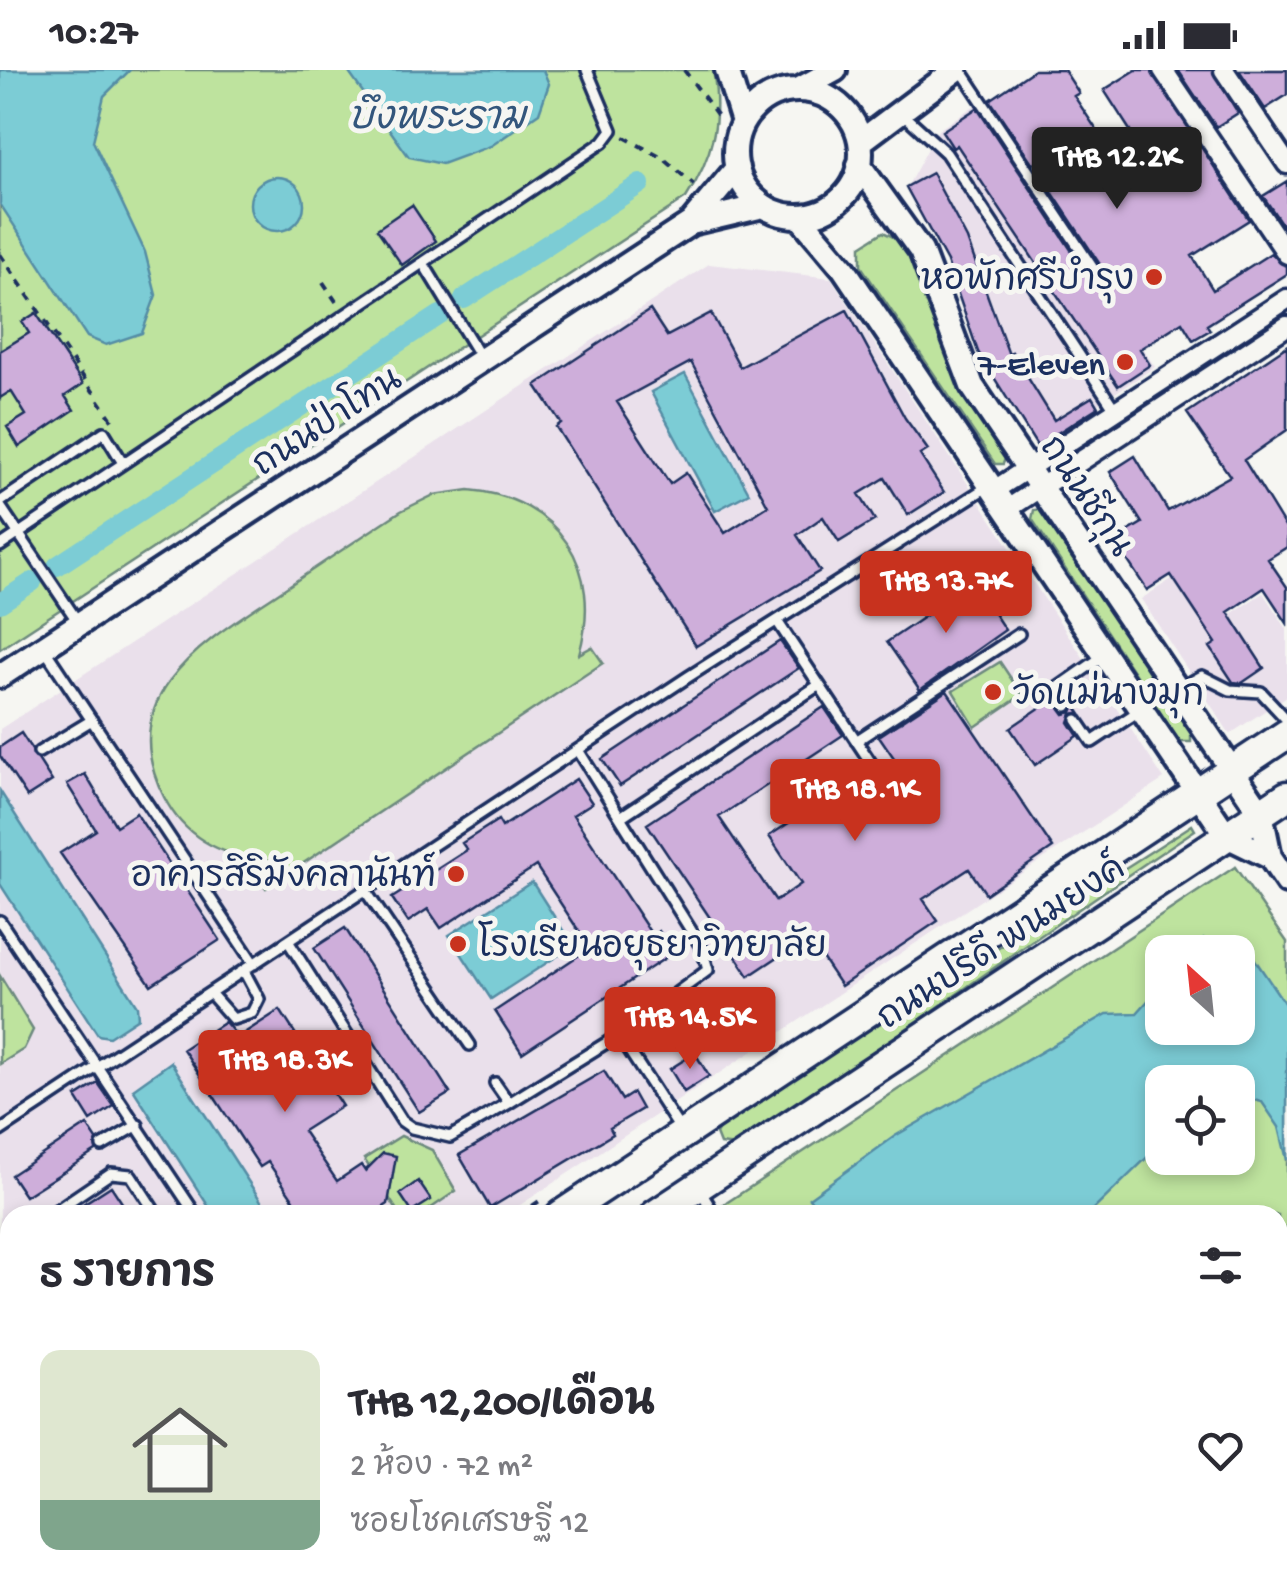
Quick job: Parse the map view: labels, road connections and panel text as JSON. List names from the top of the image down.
{
  "streets": {
    "main road": ["ถนนป่าโทน", "ถนนชีกุน", "ถนนปรีดี พนมยงค์"]
  },
  "crossings": [
    ["ถนนป่าโทน", "ถนนชีกุน"],
    ["ถนนชีกุน", "ถนนปรีดี พนมยงค์"]
  ],
  "water": ["บึงพระราม"],
  "places": [
    "หอพักศรีบำรุง",
    "7-Eleven",
    "วัดแม่นางมุก",
    "อาคารสิริมังคลานันท์",
    "โรงเรียนอยุธยาวิทยาลัย"
  ],
  "north": "top left",
  "page": {
    "status": "10:27",
    "price": [
      "THB 12.2K",
      "THB 13.7K",
      "THB 18.1K",
      "THB 14.5K",
      "THB 18.3K"
    ],
    "heading": "5 รายการ",
    "list": [
      {
        "name": "THB 12,200/เดือน",
        "note": "2 ห้อง · 72 m² · ซอยโชคเศรษฐี 12"
      }
    ]
  }
}
